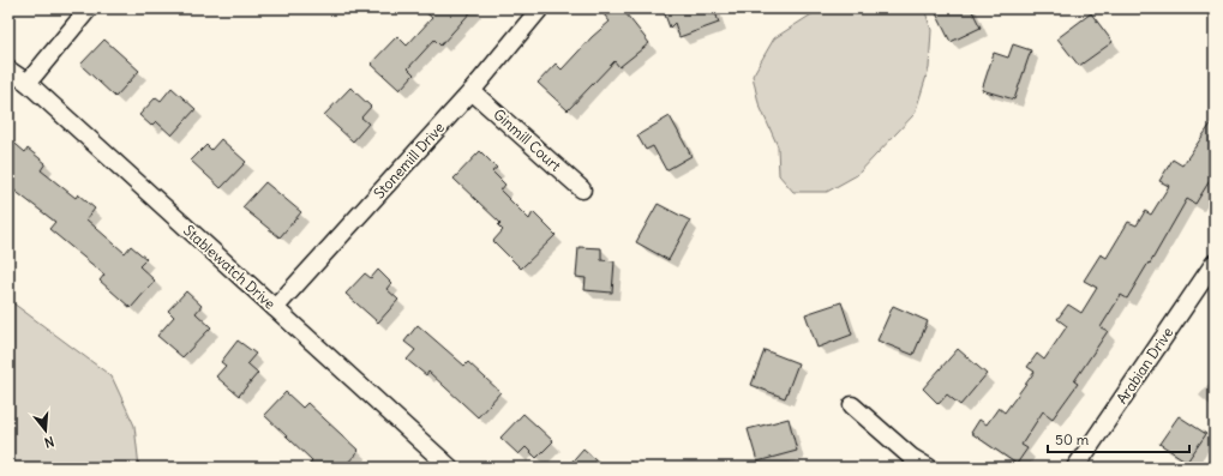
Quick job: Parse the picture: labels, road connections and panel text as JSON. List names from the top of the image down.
{
  "streets": {
    "street": [
      "Ginmill Court",
      "Stonemill Drive",
      "Stablewatch Drive",
      "Arabian Drive"
    ]
  },
  "crossings": [
    ["Ginmill Court", "Stonemill Drive"],
    ["Stonemill Drive", "Stablewatch Drive"]
  ],
  "scale_bar": "50 m",
  "north": "bottom"
}
